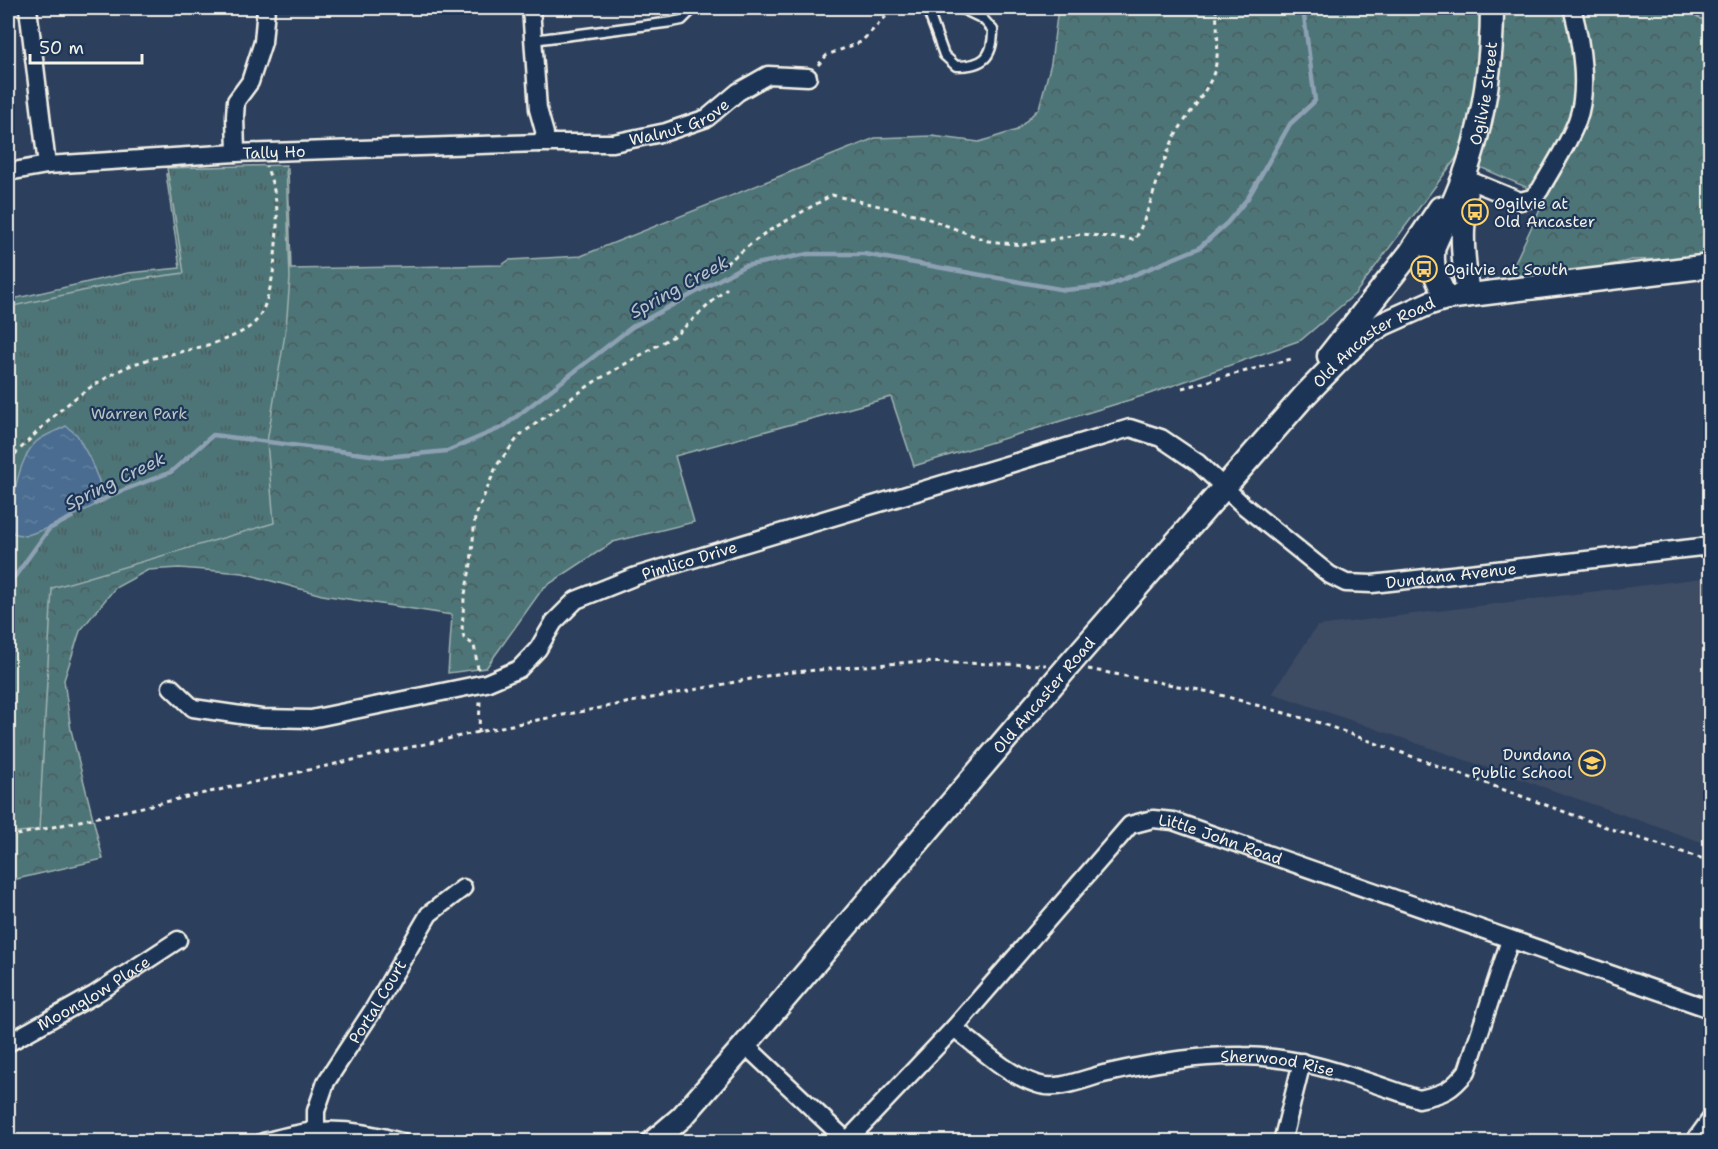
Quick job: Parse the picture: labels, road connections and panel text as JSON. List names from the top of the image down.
{
  "streets": {
    "street": [
      "Ogilvie Street",
      "Walnut Grove",
      "Tally Ho",
      "Old Ancaster Road",
      "Pimlico Drive",
      "Dundana Avenue",
      "Little John Road",
      "Moonglow Place",
      "Portal Court",
      "Sherwood Rise"
    ]
  },
  "crossings": [
    ["Ogilvie Street", "Old Ancaster Road"],
    ["Walnut Grove", "Tally Ho"],
    ["Old Ancaster Road", "Pimlico Drive"],
    ["Old Ancaster Road", "Dundana Avenue"],
    ["Old Ancaster Road", "Little John Road"],
    ["Pimlico Drive", "Dundana Avenue"],
    ["Little John Road", "Sherwood Rise"]
  ],
  "water": ["Spring Creek"],
  "parks": ["Warren Park"],
  "places": {
    "bus stop": ["Ogilvie at Old Ancaster", "Ogilvie at South"],
    "school or university": ["Dundana Public School"]
  },
  "scale_bar": "50 m"
}
